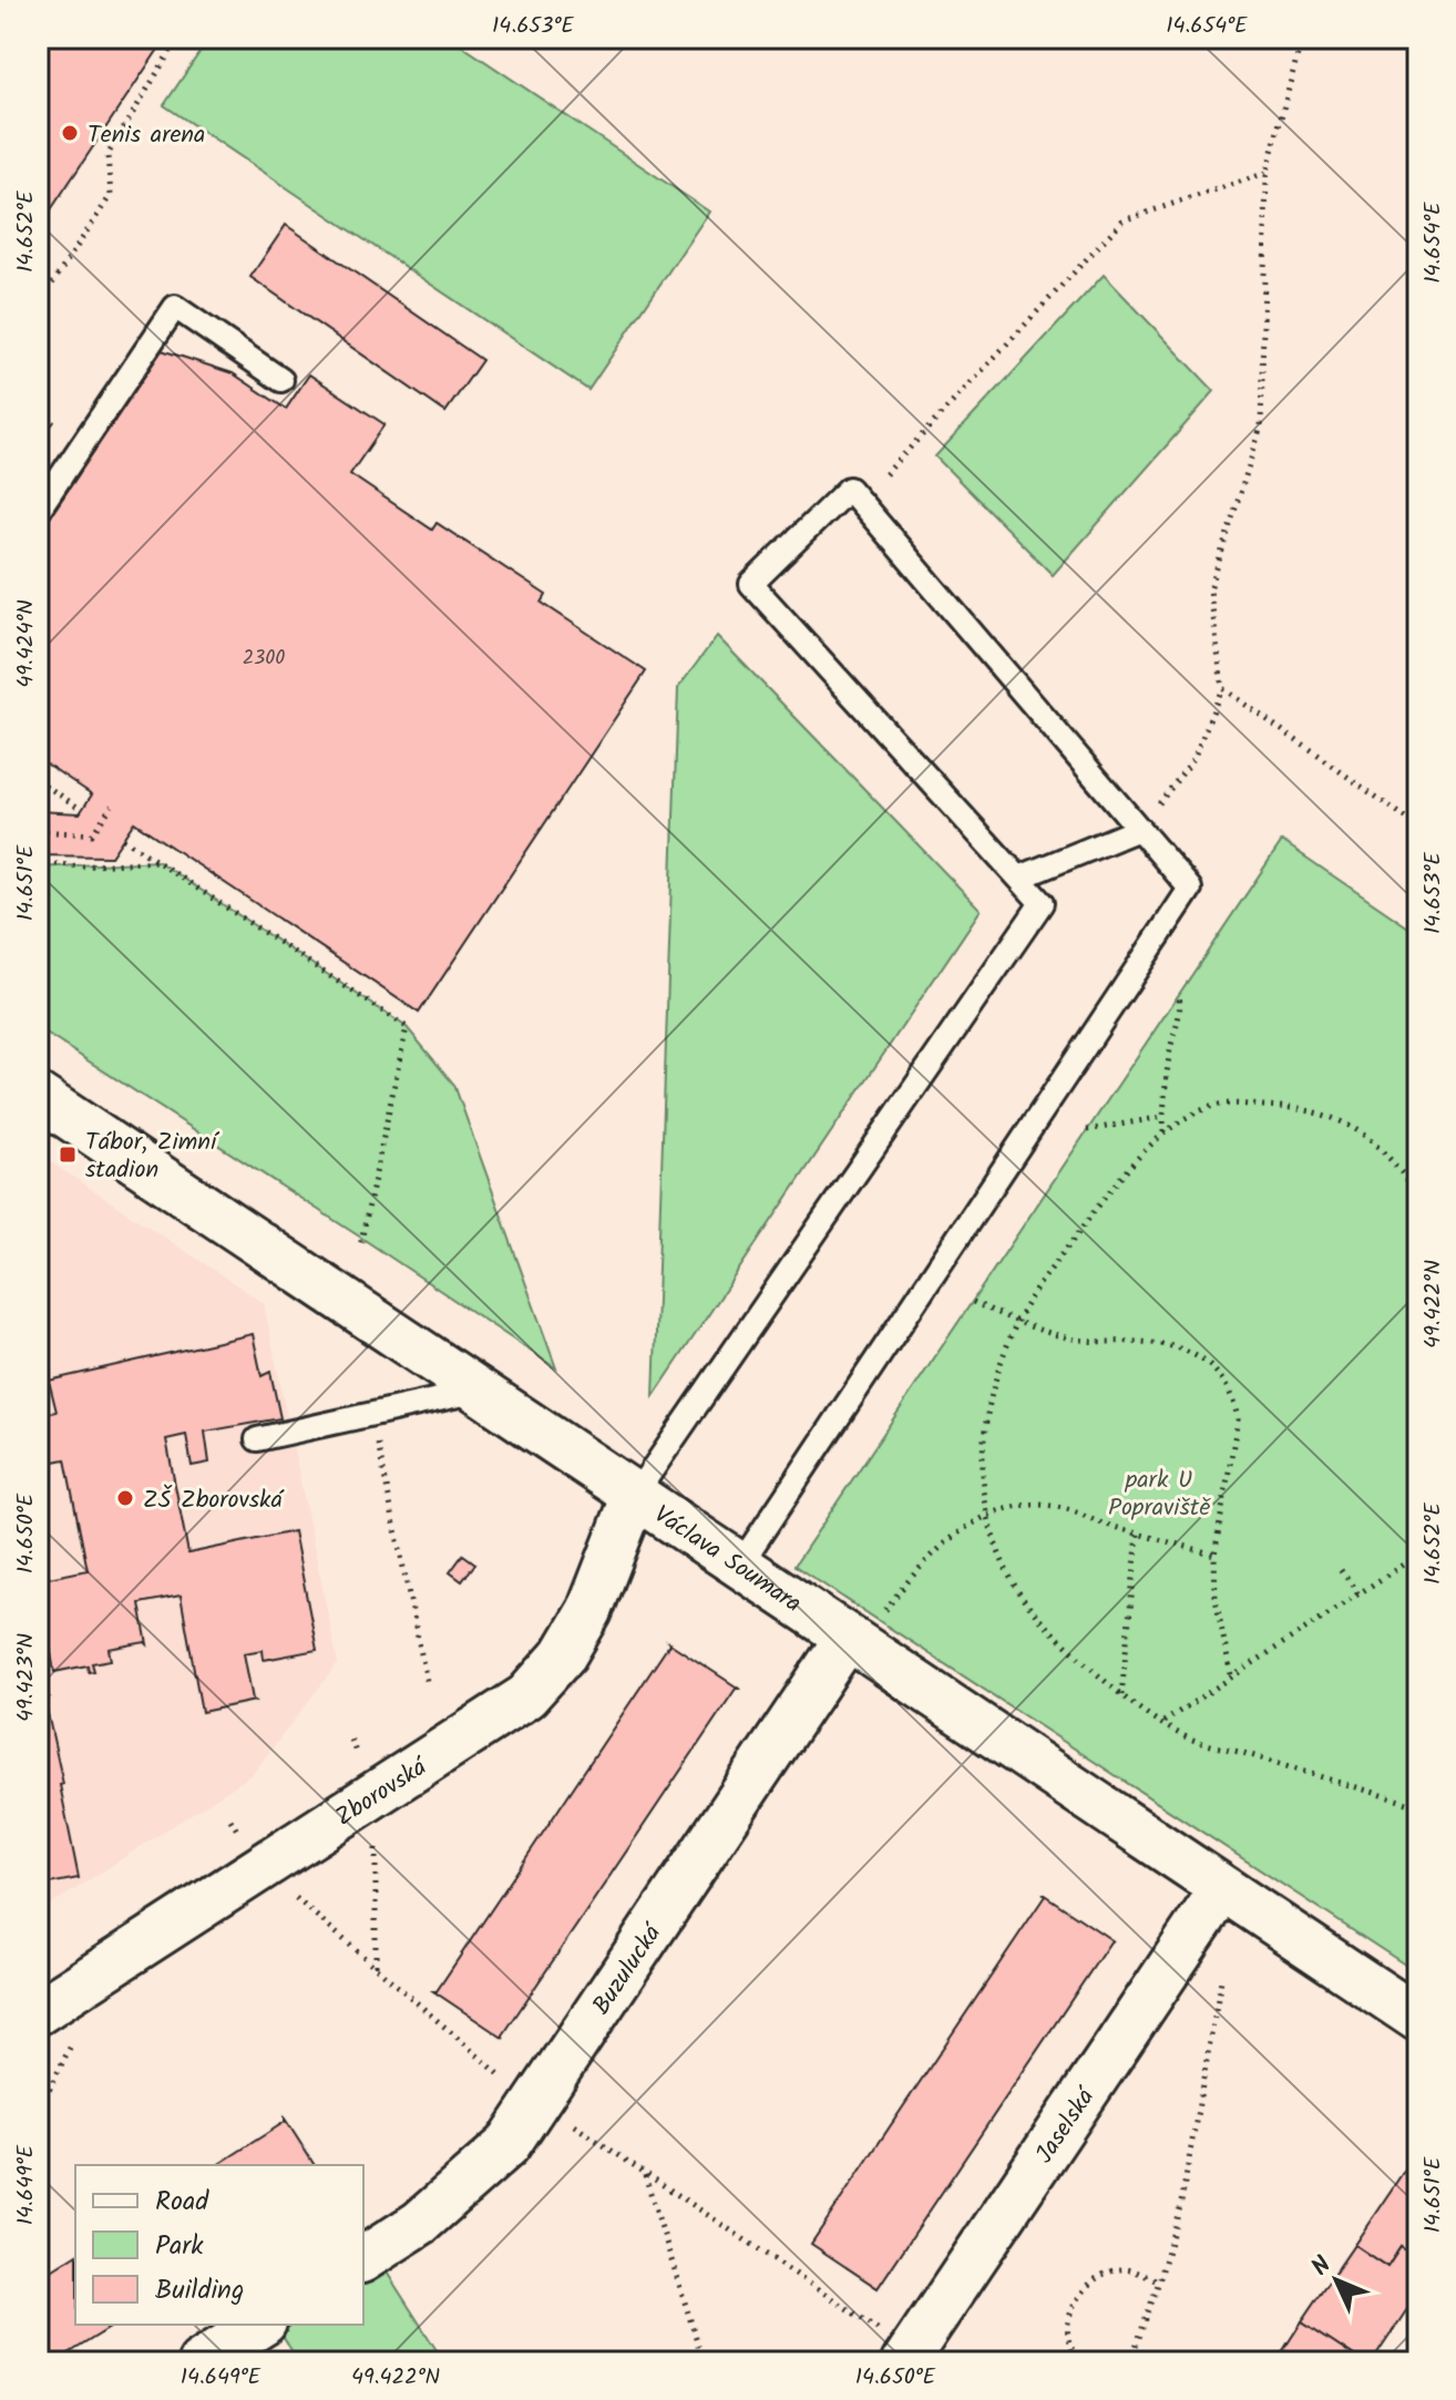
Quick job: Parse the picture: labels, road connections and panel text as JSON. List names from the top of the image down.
{
  "streets": {
    "street": [
      "Václava Soumara",
      "Zborovská",
      "Buzulucká",
      "Jaselská"
    ]
  },
  "crossings": [
    ["Václava Soumara", "Zborovská"],
    ["Václava Soumara", "Buzulucká"],
    ["Václava Soumara", "Jaselská"]
  ],
  "parks": ["park U Popraviště"],
  "places": {
    "other": ["Tenis arena", "ZŠ Zborovská"],
    "transit": ["Tábor, Zimní stadion"]
  },
  "house_numbers": ["2300"],
  "legend": ["Road", "Park", "Building"],
  "north": "top left",
  "coordinates": [
    "14.653°E",
    "14.654°E",
    "14.652°E",
    "49.424°N",
    "14.651°E",
    "49.422°N",
    "14.650°E",
    "49.423°N",
    "14.649°E"
  ]
}
